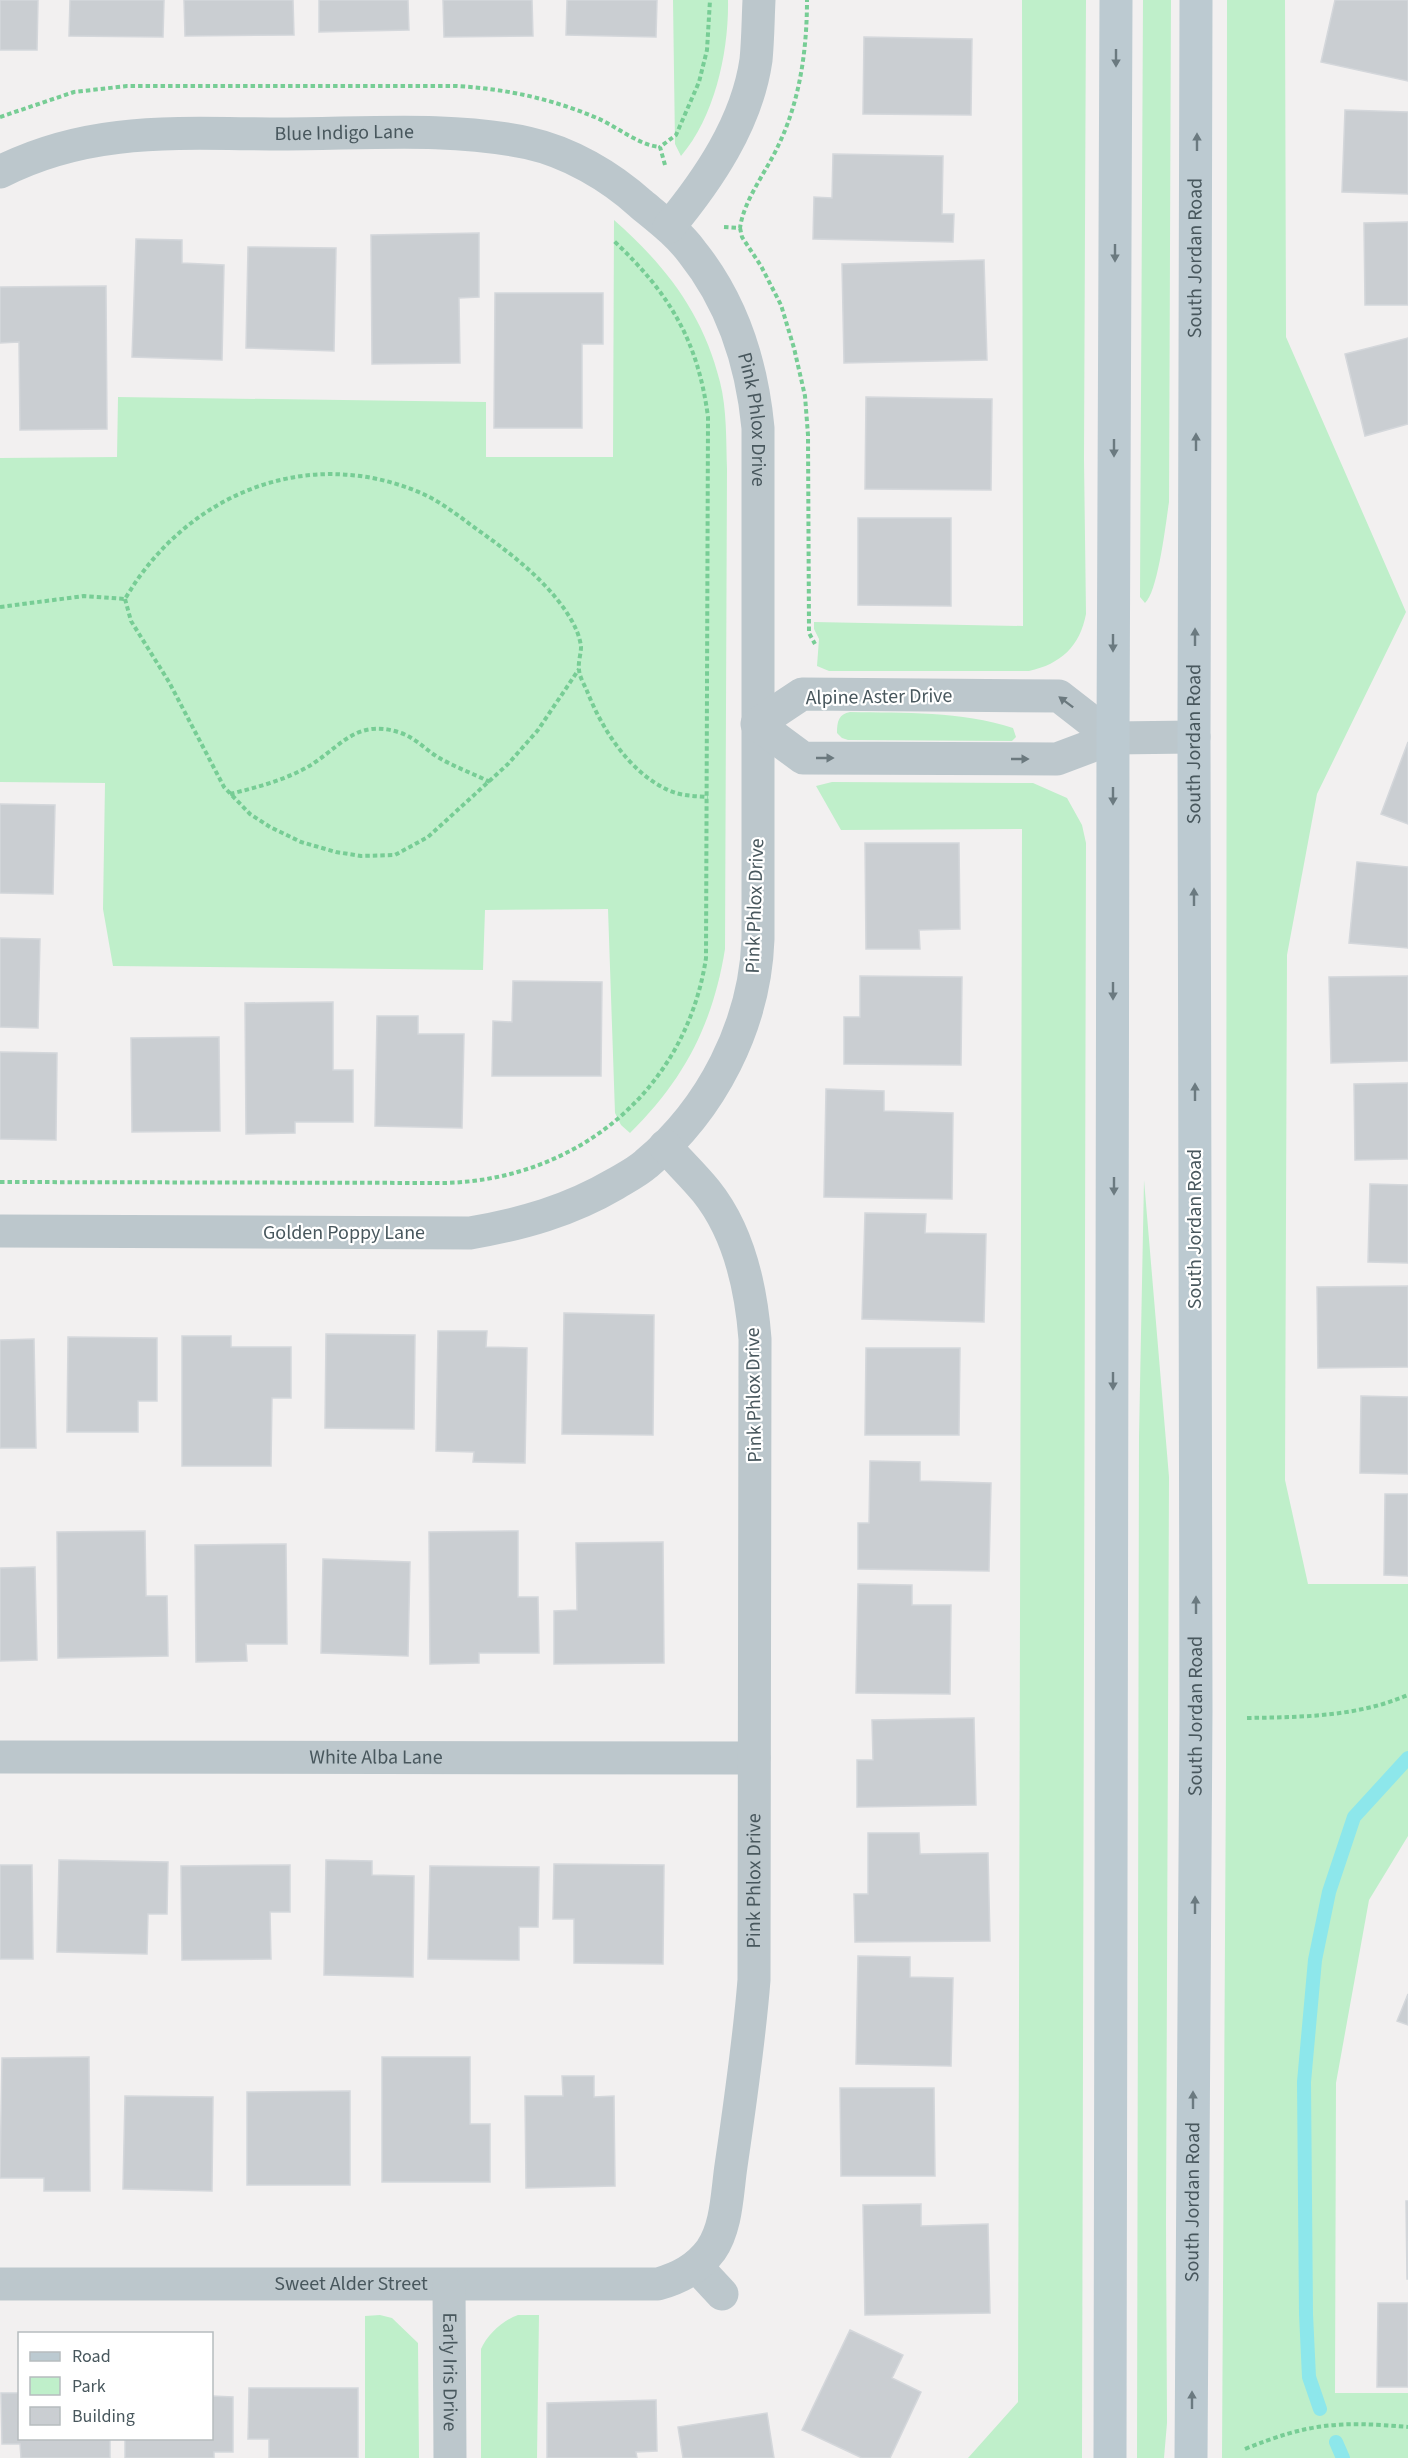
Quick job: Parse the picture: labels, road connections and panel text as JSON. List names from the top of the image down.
{
  "streets": {
    "main road": ["South Jordan Road"],
    "street": [
      "Blue Indigo Lane",
      "Pink Phlox Drive",
      "Alpine Aster Drive",
      "Golden Poppy Lane",
      "White Alba Lane",
      "Sweet Alder Street",
      "Early Iris Drive"
    ]
  },
  "crossings": [
    ["Blue Indigo Lane", "Pink Phlox Drive"],
    ["Pink Phlox Drive", "Alpine Aster Drive"],
    ["Pink Phlox Drive", "Golden Poppy Lane"],
    ["Pink Phlox Drive", "White Alba Lane"],
    ["Pink Phlox Drive", "Sweet Alder Street"],
    ["Sweet Alder Street", "Early Iris Drive"]
  ],
  "legend": ["Road", "Park", "Building"]
}
